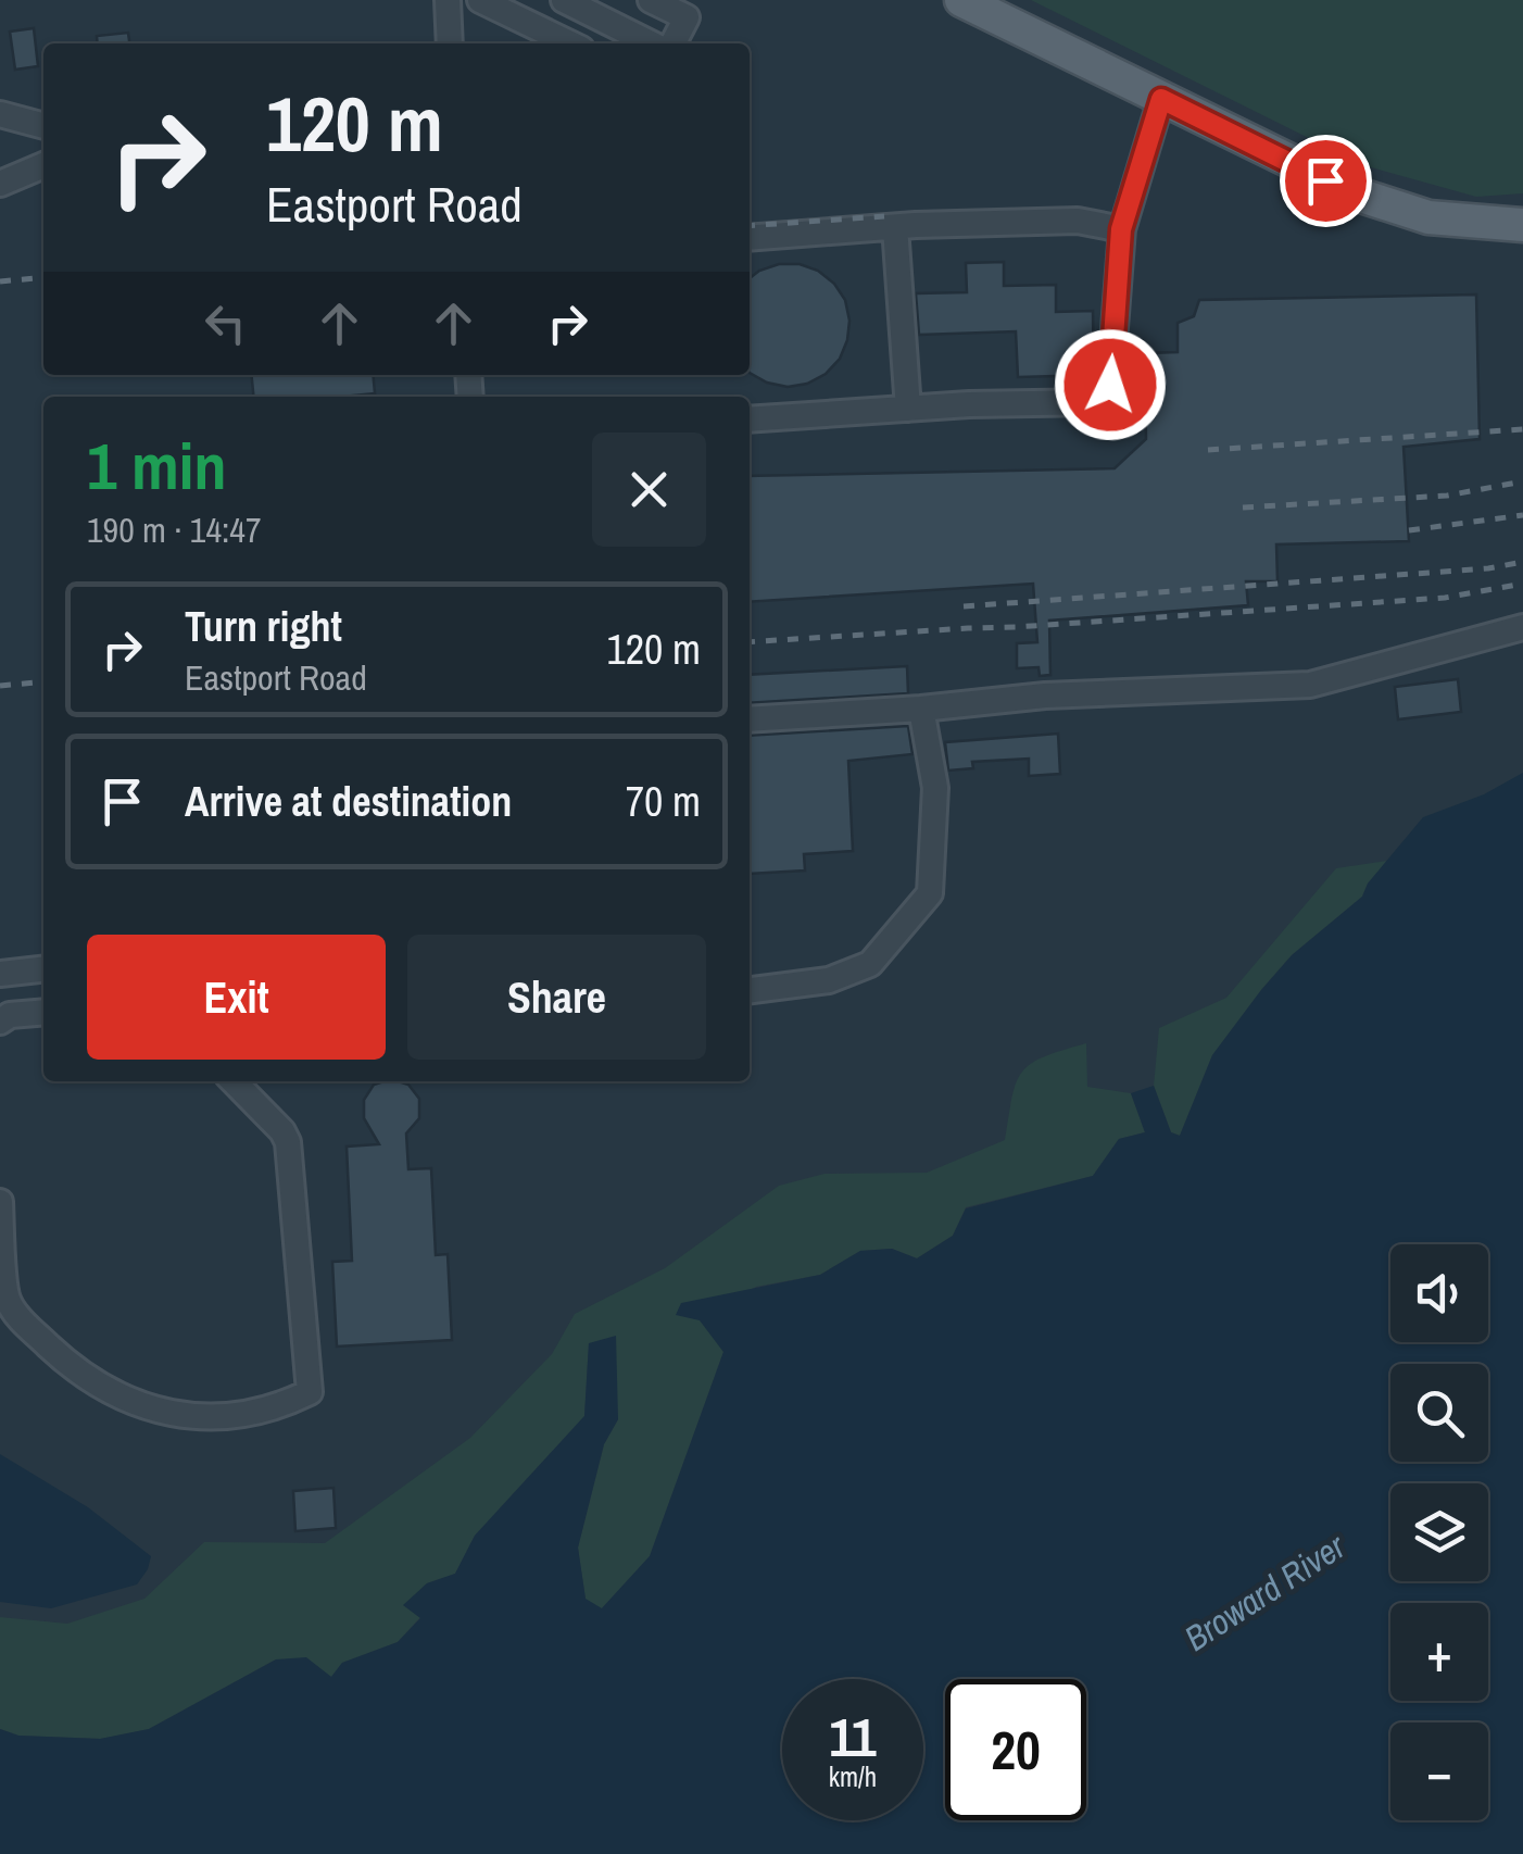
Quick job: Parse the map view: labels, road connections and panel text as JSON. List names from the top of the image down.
{
  "water": ["Broward River"],
  "page": {
    "turn": ["120 m", "Eastport Road"],
    "heading": ["1 min", "190 m · 14:47"],
    "list": [
      {
        "name": "Turn right",
        "note": "Eastport Road",
        "value": "120 m"
      },
      {
        "name": "Arrive at destination",
        "value": "70 m"
      }
    ],
    "buttons": ["Exit", "Share"],
    "map_buttons": ["+", "−"],
    "speed": "11 km/h",
    "limit": "20"
  }
}
